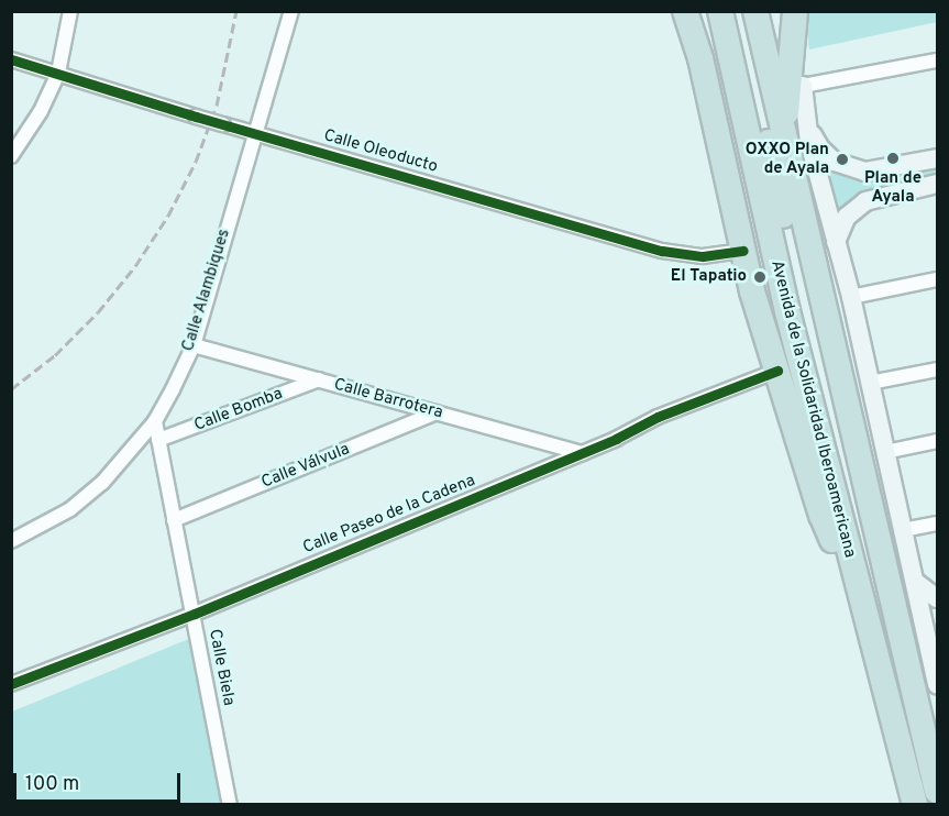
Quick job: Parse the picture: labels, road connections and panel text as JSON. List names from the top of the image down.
{
  "streets": {
    "highway": ["Avenida de la Solidaridad Iberoamericana"],
    "street": [
      "Calle Oleoducto",
      "Calle Alambiques",
      "Calle Barrotera",
      "Calle Bomba",
      "Calle Válvula",
      "Calle Paseo de la Cadena",
      "Calle Biela"
    ]
  },
  "crossings": [
    ["Calle Oleoducto", "Calle Alambiques"],
    ["Calle Alambiques", "Calle Barrotera"],
    ["Calle Alambiques", "Calle Biela"],
    ["Calle Barrotera", "Calle Bomba"],
    ["Calle Barrotera", "Calle Válvula"],
    ["Calle Barrotera", "Calle Paseo de la Cadena"],
    ["Calle Bomba", "Calle Biela"],
    ["Calle Válvula", "Calle Biela"],
    ["Calle Paseo de la Cadena", "Calle Biela"]
  ],
  "places": ["Plan de Ayala", "OXXO Plan de Ayala", "El Tapatio"],
  "scale_bar": "100 m"
}
